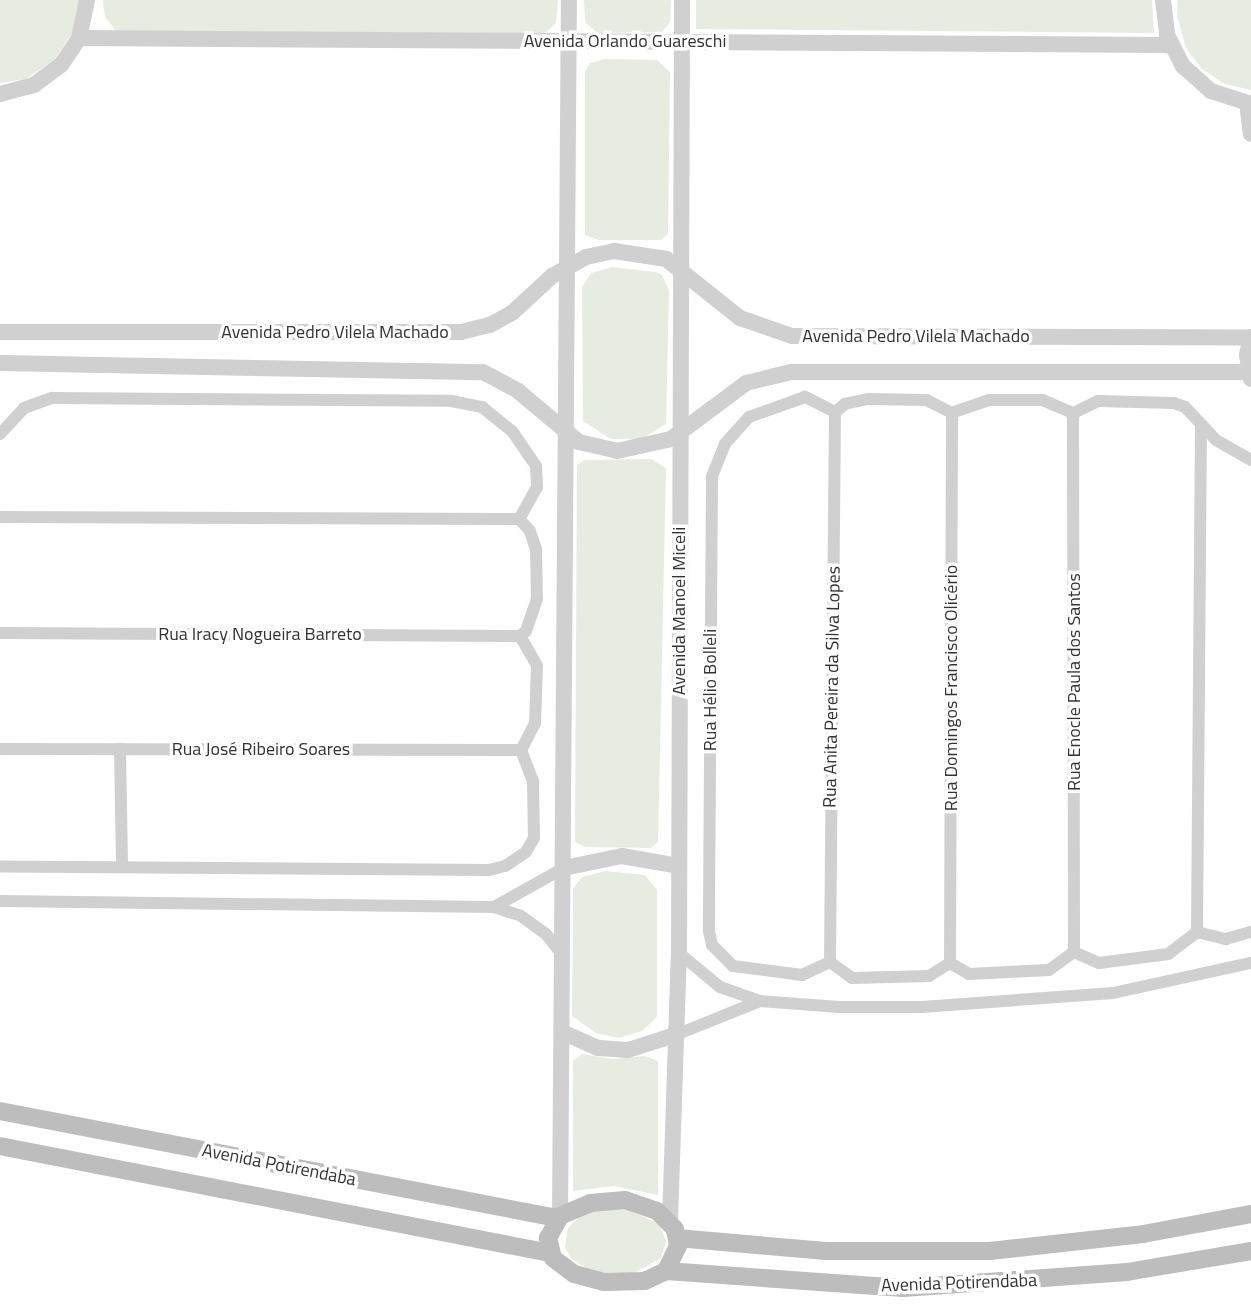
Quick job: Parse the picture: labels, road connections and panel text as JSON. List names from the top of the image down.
{
  "streets": {
    "main road": ["Avenida Potirendaba"],
    "street": [
      "Avenida Orlando Guareschi",
      "Avenida Pedro Vilela Machado",
      "Avenida Manoel Miceli",
      "Rua Iracy Nogueira Barreto",
      "Rua Enocle Paula dos Santos",
      "Rua Anita Pereira da Silva Lopes",
      "Rua Domingos Francisco Olicério",
      "Rua Hélio Bolleli",
      "Rua José Ribeiro Soares"
    ]
  },
  "crossings": [
    ["Avenida Orlando Guareschi", "Avenida Manoel Miceli"],
    ["Avenida Pedro Vilela Machado", "Avenida Manoel Miceli"],
    ["Avenida Manoel Miceli", "Avenida Potirendaba"],
    ["Rua Anita Pereira da Silva Lopes", "Rua Hélio Bolleli"]
  ]
}
